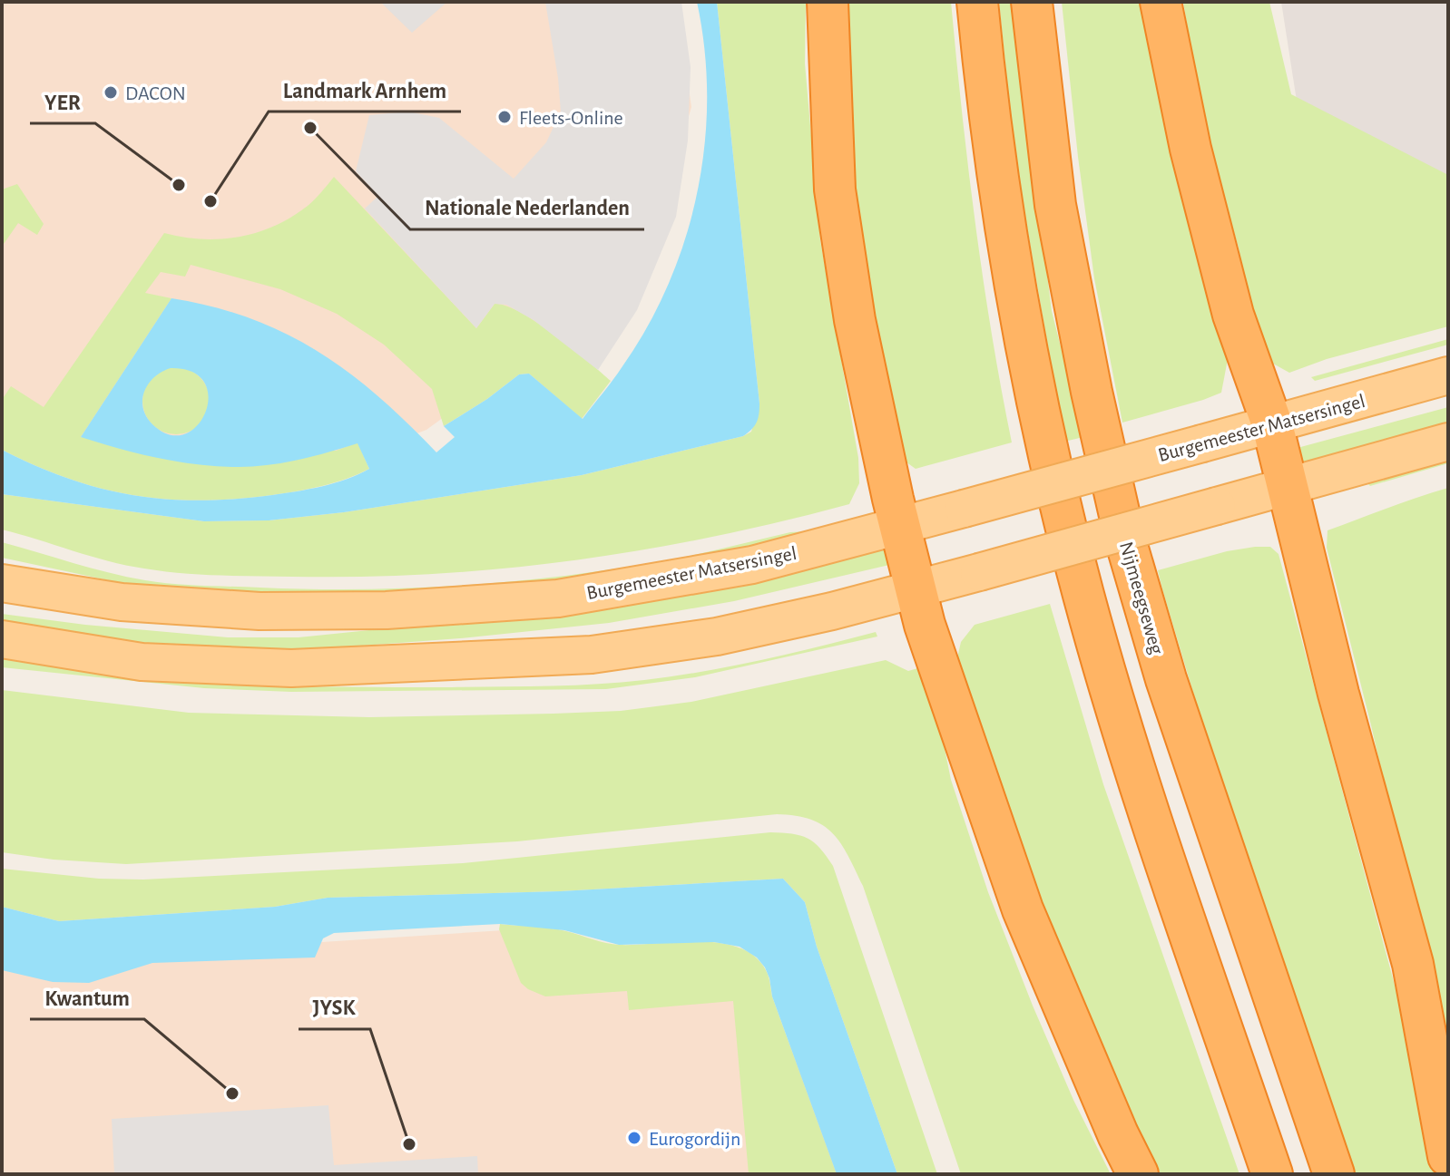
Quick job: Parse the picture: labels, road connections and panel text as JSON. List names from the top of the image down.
{
  "streets": {
    "highway": ["Nijmeegseweg"],
    "main road": ["Burgemeester Matsersingel"]
  },
  "places": [
    "DACON",
    "Fleets-Online",
    "Nationale Nederlanden",
    "YER",
    "Landmark Arnhem",
    "Kwantum",
    "Eurogordijn",
    "JYSK"
  ]
}
